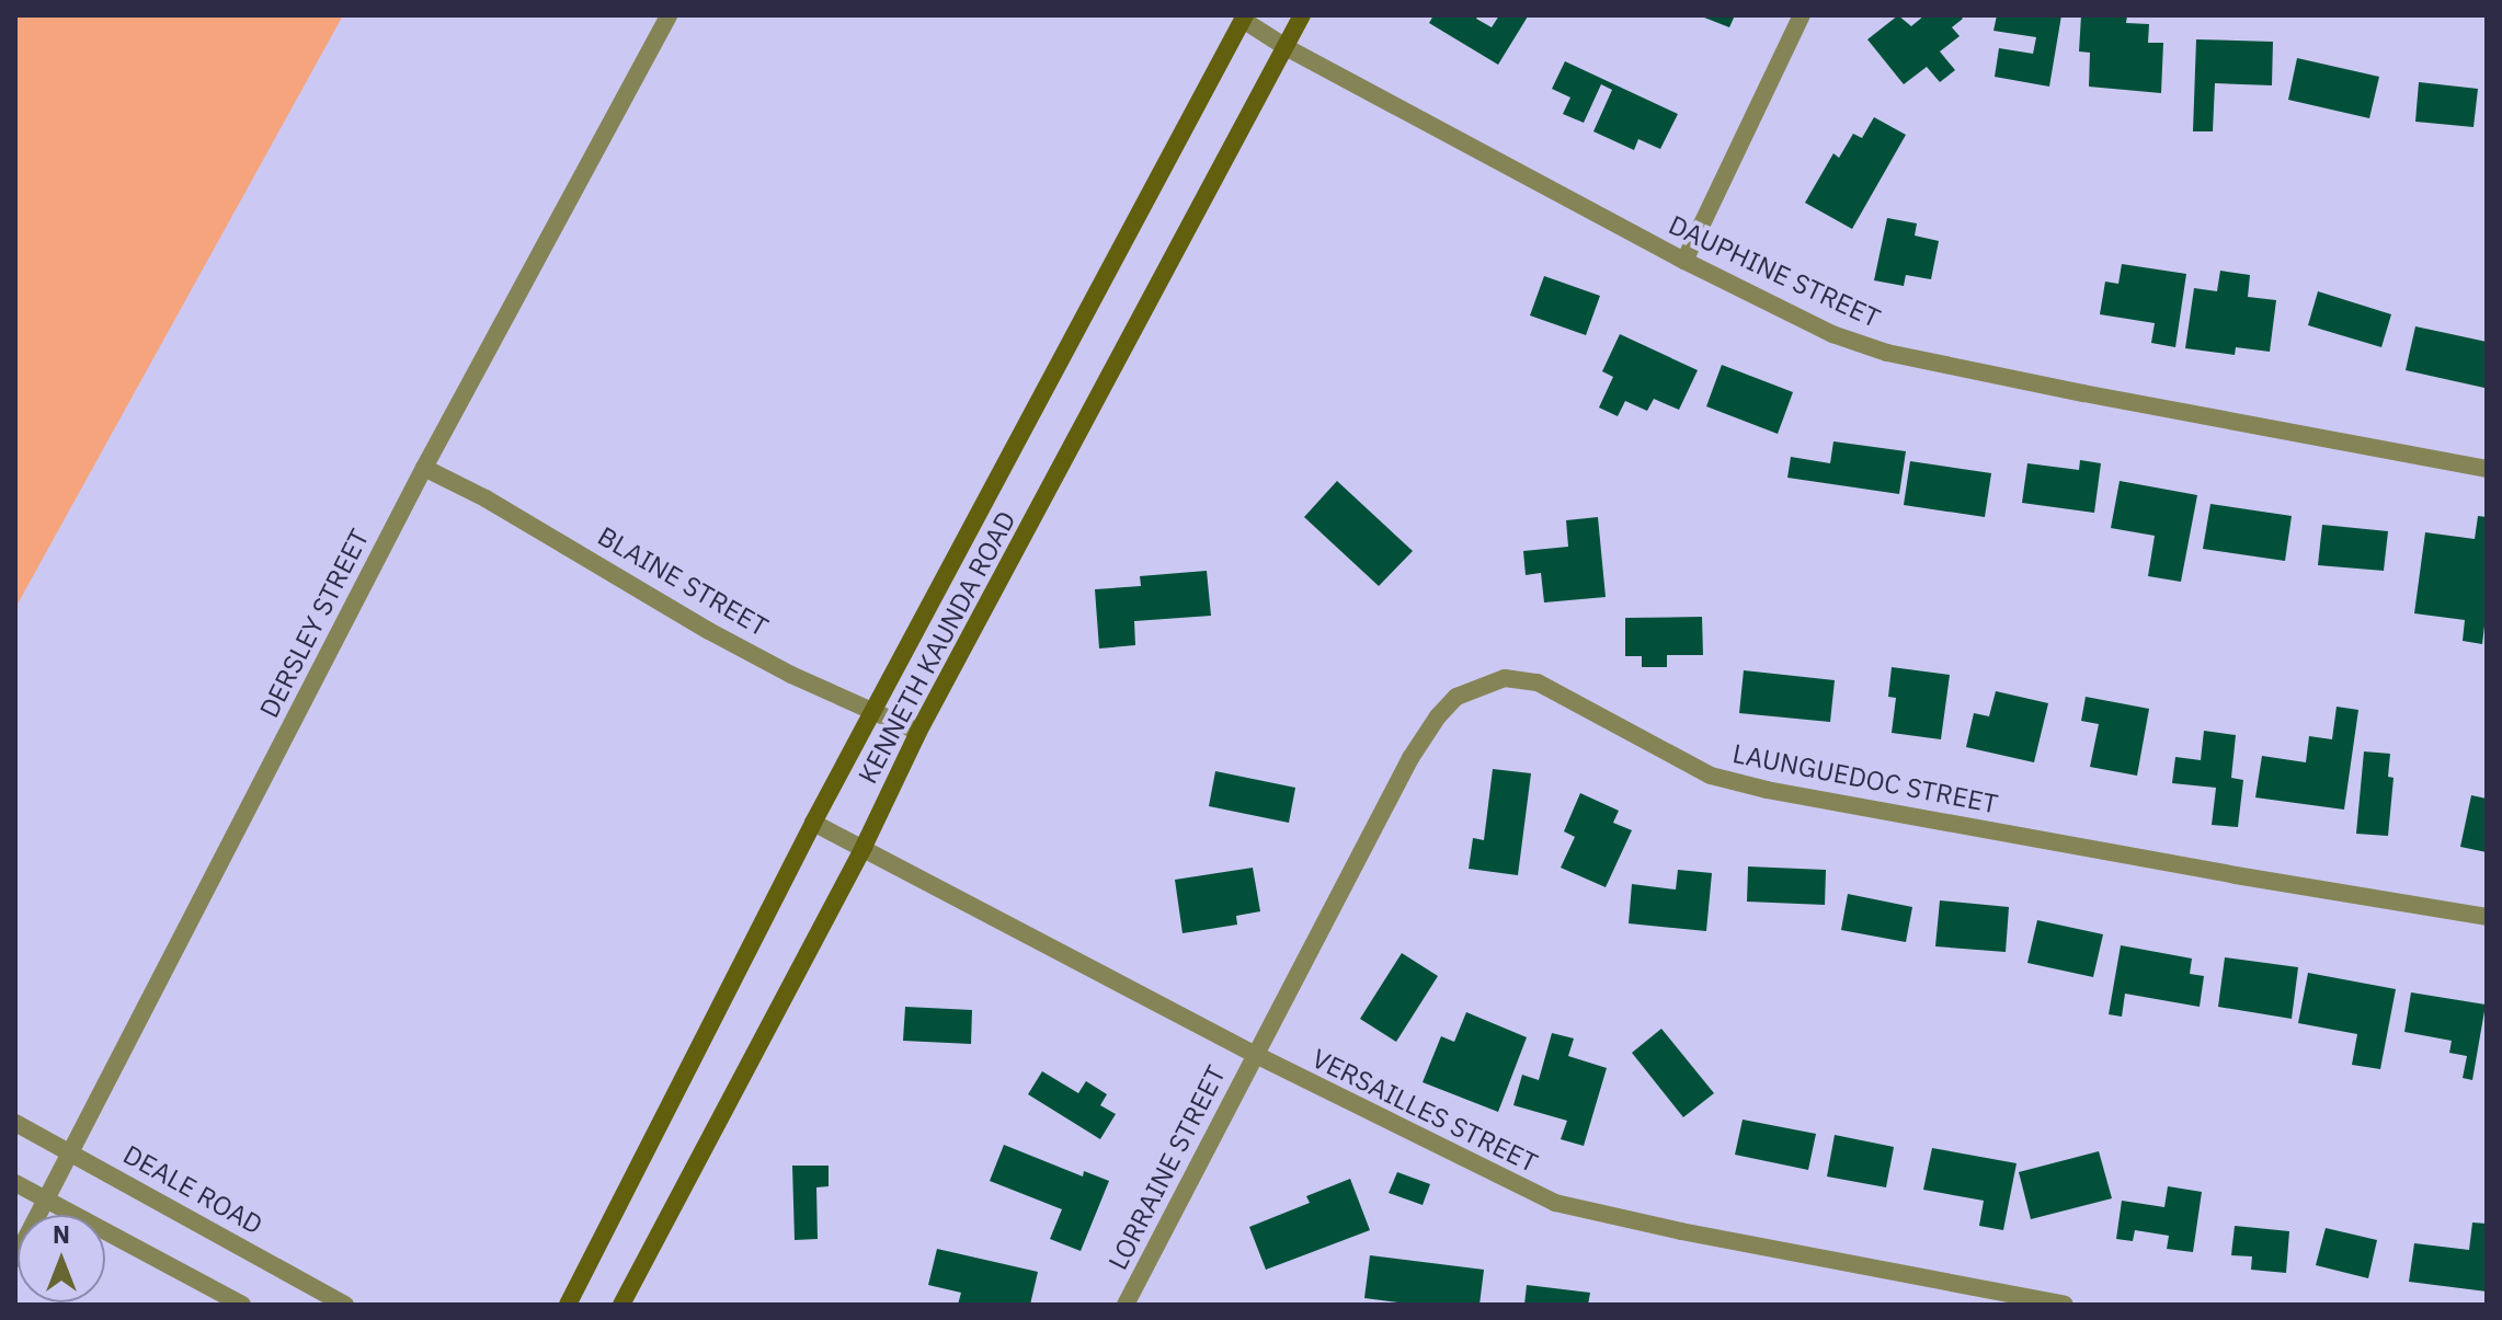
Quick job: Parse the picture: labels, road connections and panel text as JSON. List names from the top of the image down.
{
  "streets": {
    "main road": ["KENNETH KAUNDA ROAD"],
    "street": [
      "DAUPHINE STREET",
      "BLAINE STREET",
      "DERSLEY STREET",
      "LAUNGUEDOC STREET",
      "VERSAILLES STREET",
      "LORRAINE STREET",
      "DEALE ROAD"
    ]
  },
  "crossings": [
    ["DAUPHINE STREET", "KENNETH KAUNDA ROAD"],
    ["BLAINE STREET", "DERSLEY STREET"],
    ["BLAINE STREET", "KENNETH KAUNDA ROAD"],
    ["DERSLEY STREET", "DEALE ROAD"],
    ["KENNETH KAUNDA ROAD", "VERSAILLES STREET"],
    ["LAUNGUEDOC STREET", "VERSAILLES STREET"],
    ["LAUNGUEDOC STREET", "LORRAINE STREET"],
    ["VERSAILLES STREET", "LORRAINE STREET"]
  ],
  "north": "top"
}
